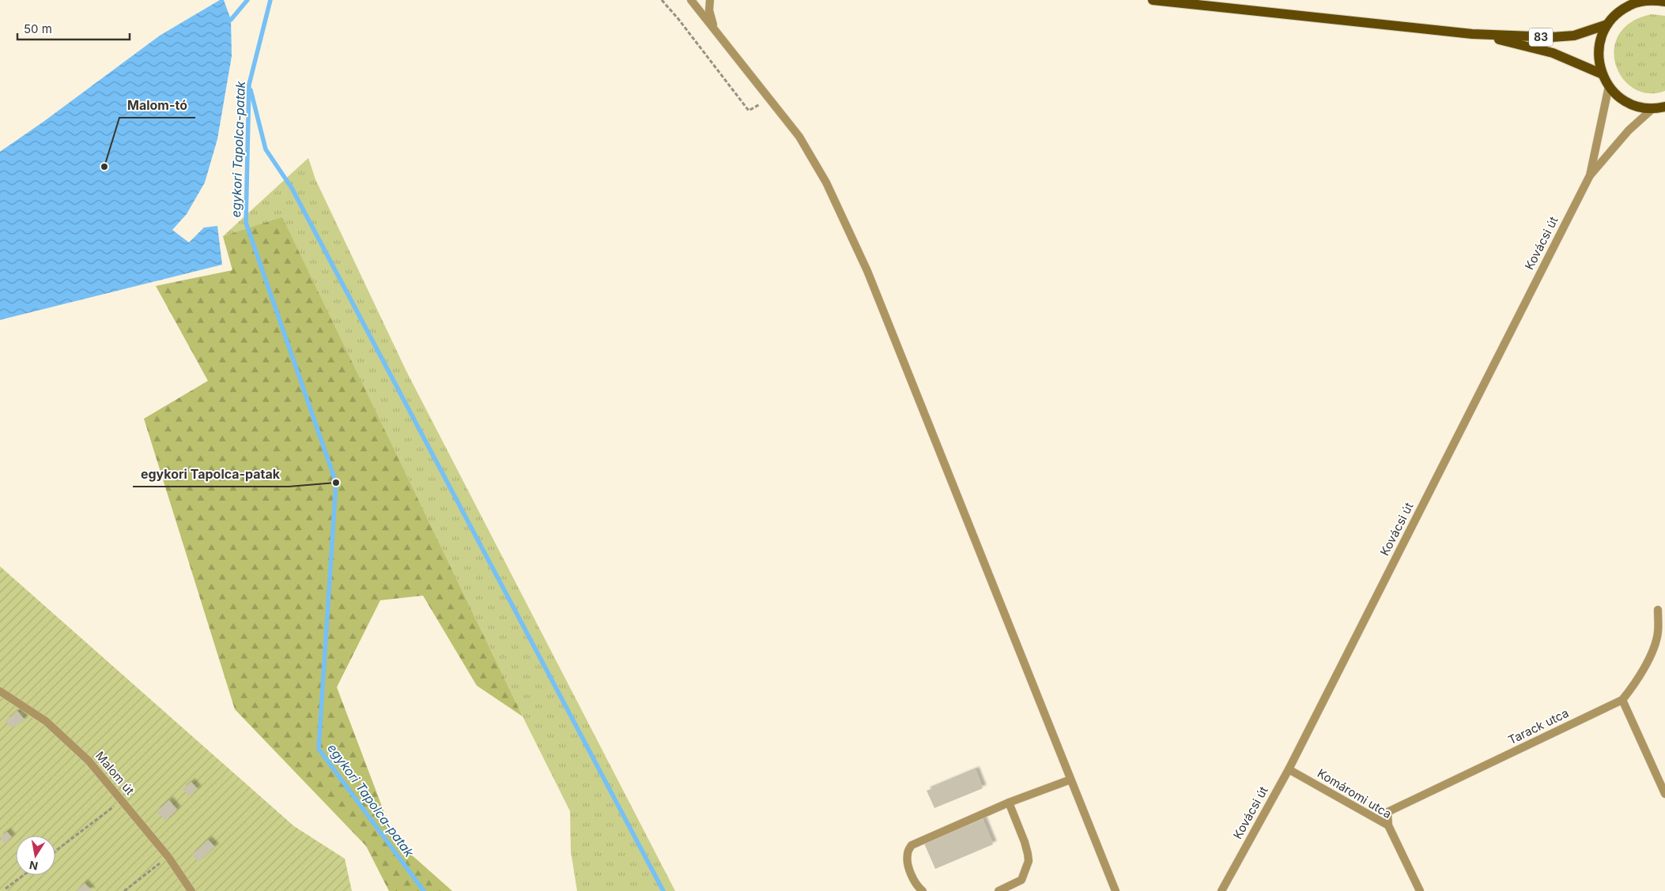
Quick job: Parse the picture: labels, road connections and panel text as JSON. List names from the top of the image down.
{
  "streets": {
    "main road": ["83"],
    "street": [
      "Kovácsi út",
      "Tarack utca",
      "Malom út",
      "Komáromi utca"
    ]
  },
  "crossings": [
    ["83", "Kovácsi út"],
    ["Kovácsi út", "Komáromi utca"],
    ["Tarack utca", "Komáromi utca"]
  ],
  "water": ["egykori Tapolca-patak"],
  "places": ["Malom-tó", "egykori Tapolca-patak"],
  "scale_bar": "50 m",
  "north": "bottom"
}
